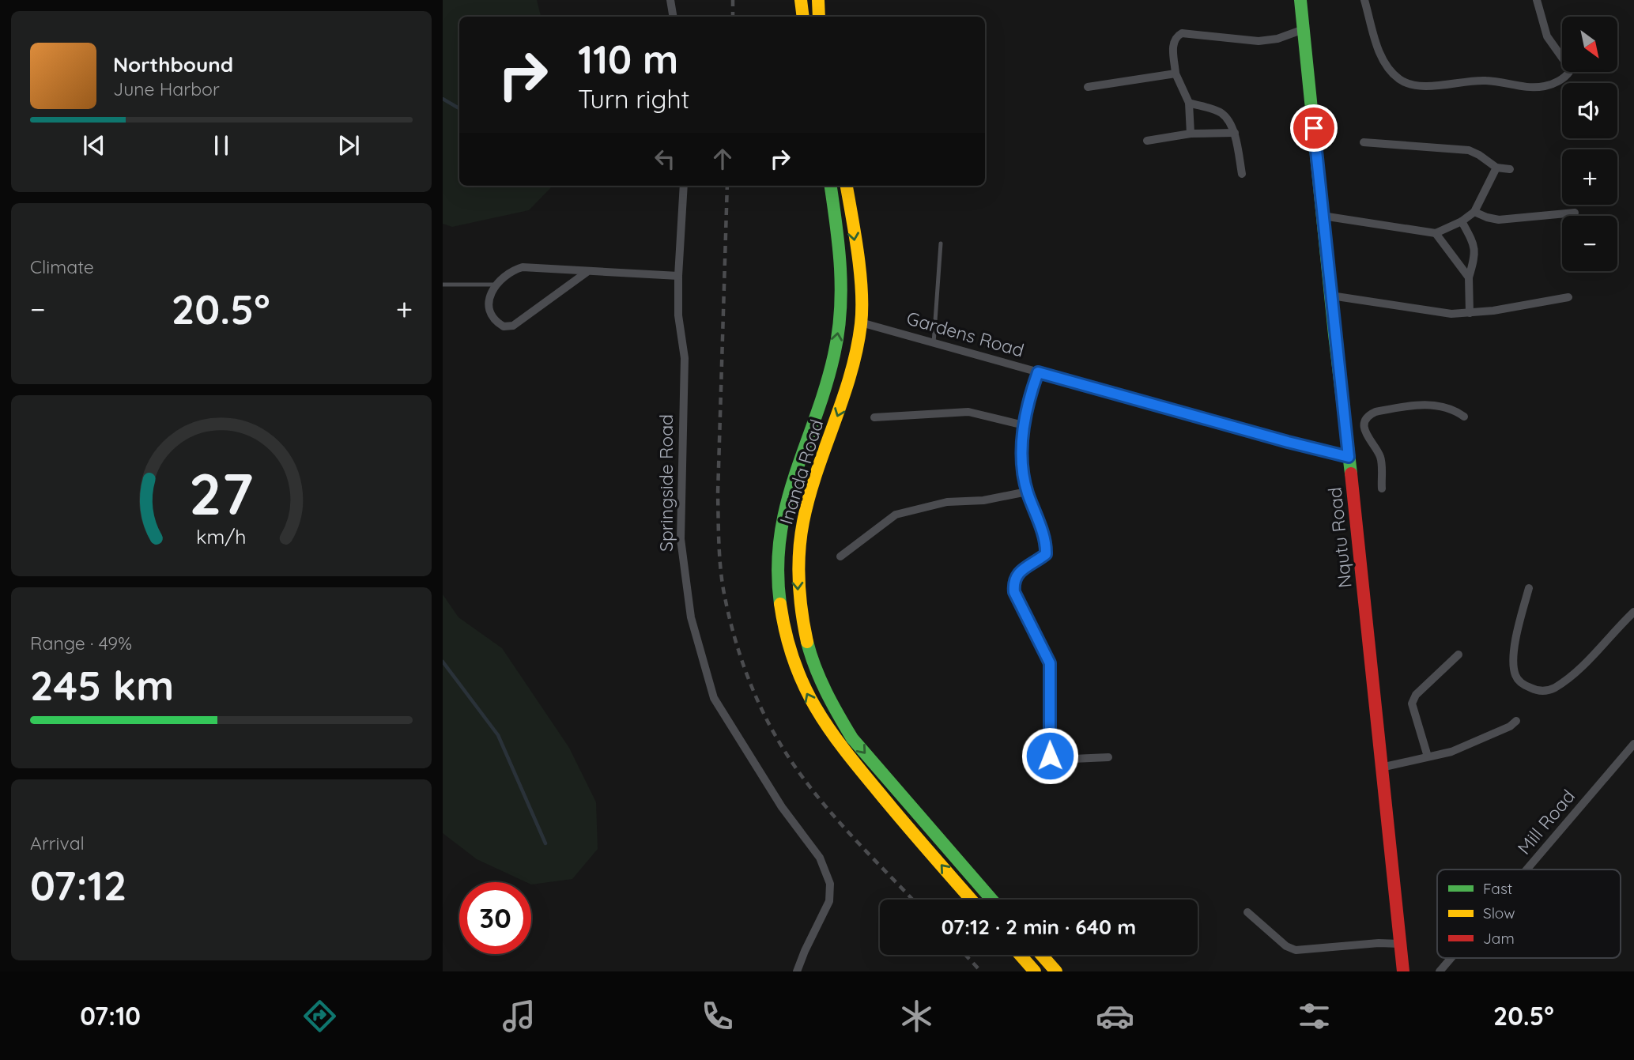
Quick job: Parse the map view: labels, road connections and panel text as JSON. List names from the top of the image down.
{
  "streets": {
    "main road": ["Inanda Road", "Nqutu Road"],
    "street": ["Gardens Road", "Springside Road", "Mill Road"]
  },
  "crossings": [
    ["Gardens Road", "Inanda Road"],
    ["Gardens Road", "Nqutu Road"]
  ],
  "legend": ["Fast", "Slow", "Jam"],
  "north": "bottom right",
  "page": {
    "map_buttons": ["+", "−"],
    "turn": ["110 m", "Turn right"],
    "song": ["Northbound", "June Harbor"],
    "tile": [
      "Climate",
      ["Range · 49%", "245 km"],
      ["Arrival", "07:12"]
    ],
    "heat": ["−", "20.5°", "+"],
    "limit": "30",
    "trip": "07:12 · 2 min · 640 m",
    "tabs": ["07:10", "20.5°"],
    "gauge": ["27", "km/h"]
  }
}
